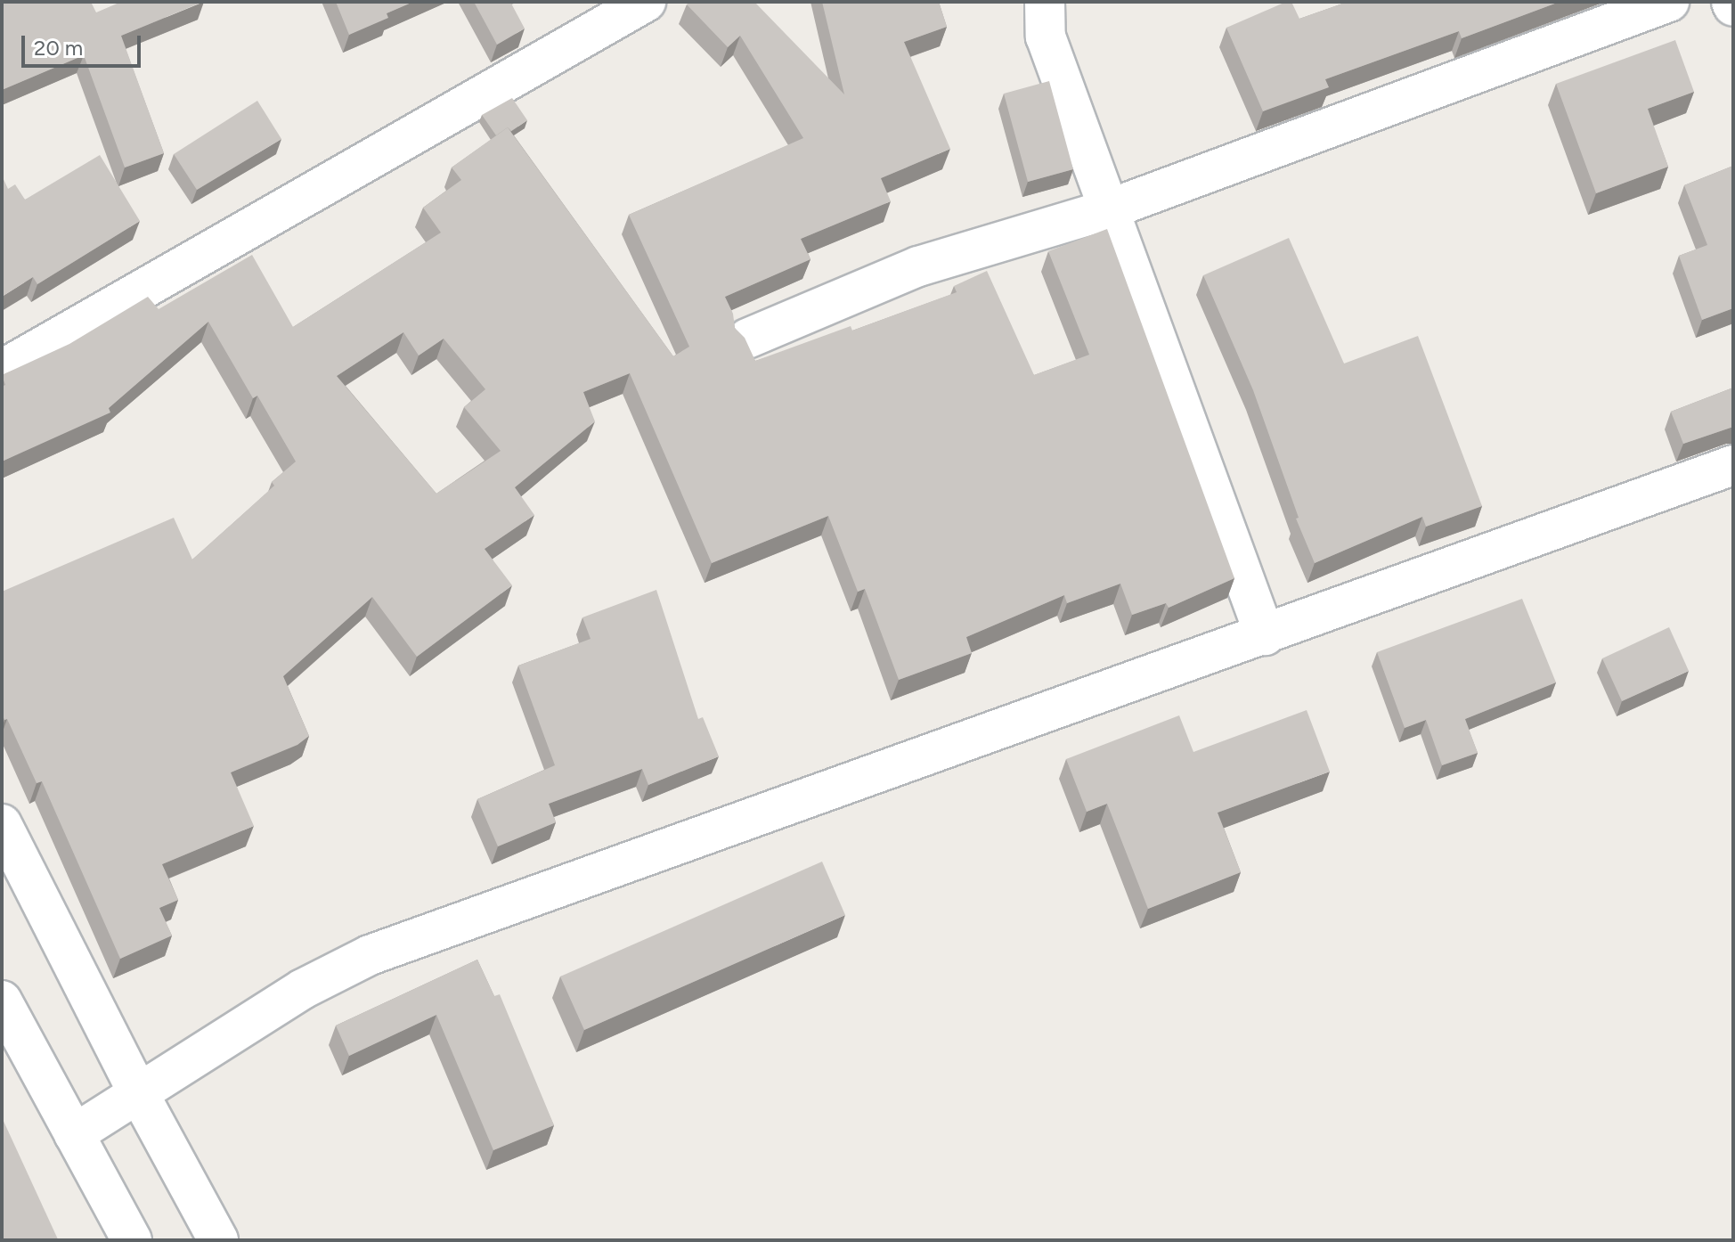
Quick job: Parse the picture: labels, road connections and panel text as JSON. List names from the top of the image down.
{
  "scale_bar": "20 m"
}
